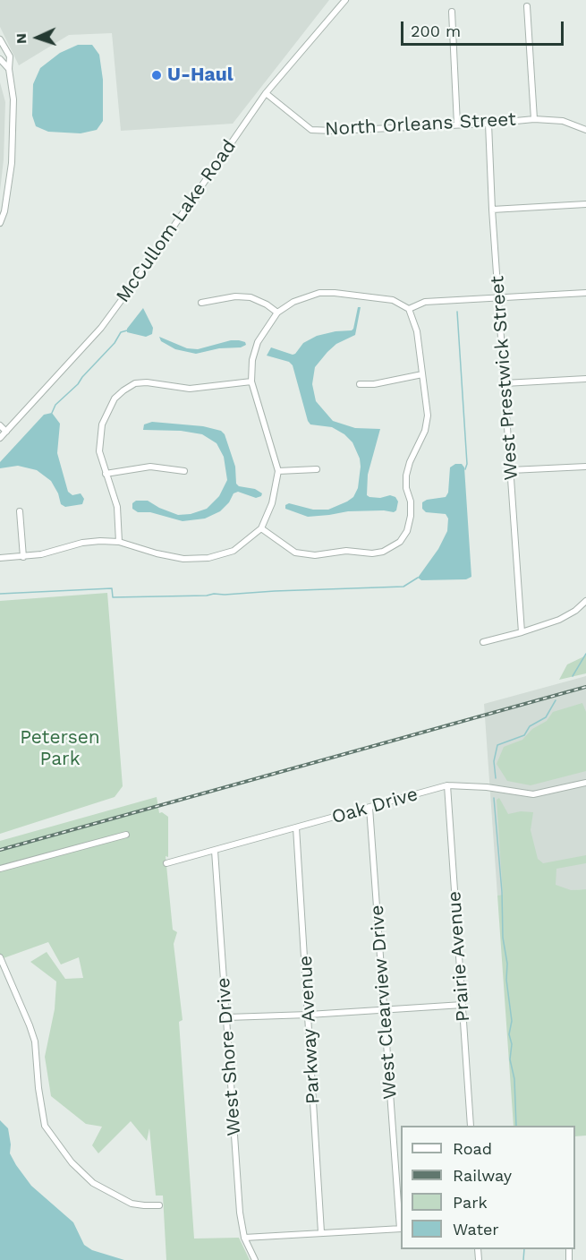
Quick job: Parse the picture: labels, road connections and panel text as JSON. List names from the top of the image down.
{
  "streets": {
    "street": [
      "North Orleans Street",
      "McCullom Lake Road",
      "West Prestwick Street",
      "Oak Drive",
      "Prairie Avenue",
      "West Clearview Drive",
      "Parkway Avenue",
      "West Shore Drive"
    ]
  },
  "crossings": [
    ["North Orleans Street", "McCullom Lake Road"],
    ["North Orleans Street", "West Prestwick Street"],
    ["Oak Drive", "Prairie Avenue"],
    ["Oak Drive", "West Clearview Drive"],
    ["Oak Drive", "Parkway Avenue"],
    ["Oak Drive", "West Shore Drive"]
  ],
  "parks": ["Petersen Park"],
  "places": ["U-Haul"],
  "legend": [
    "Road",
    "Railway",
    "Park",
    "Water"
  ],
  "scale_bar": "200 m",
  "north": "left"
}
